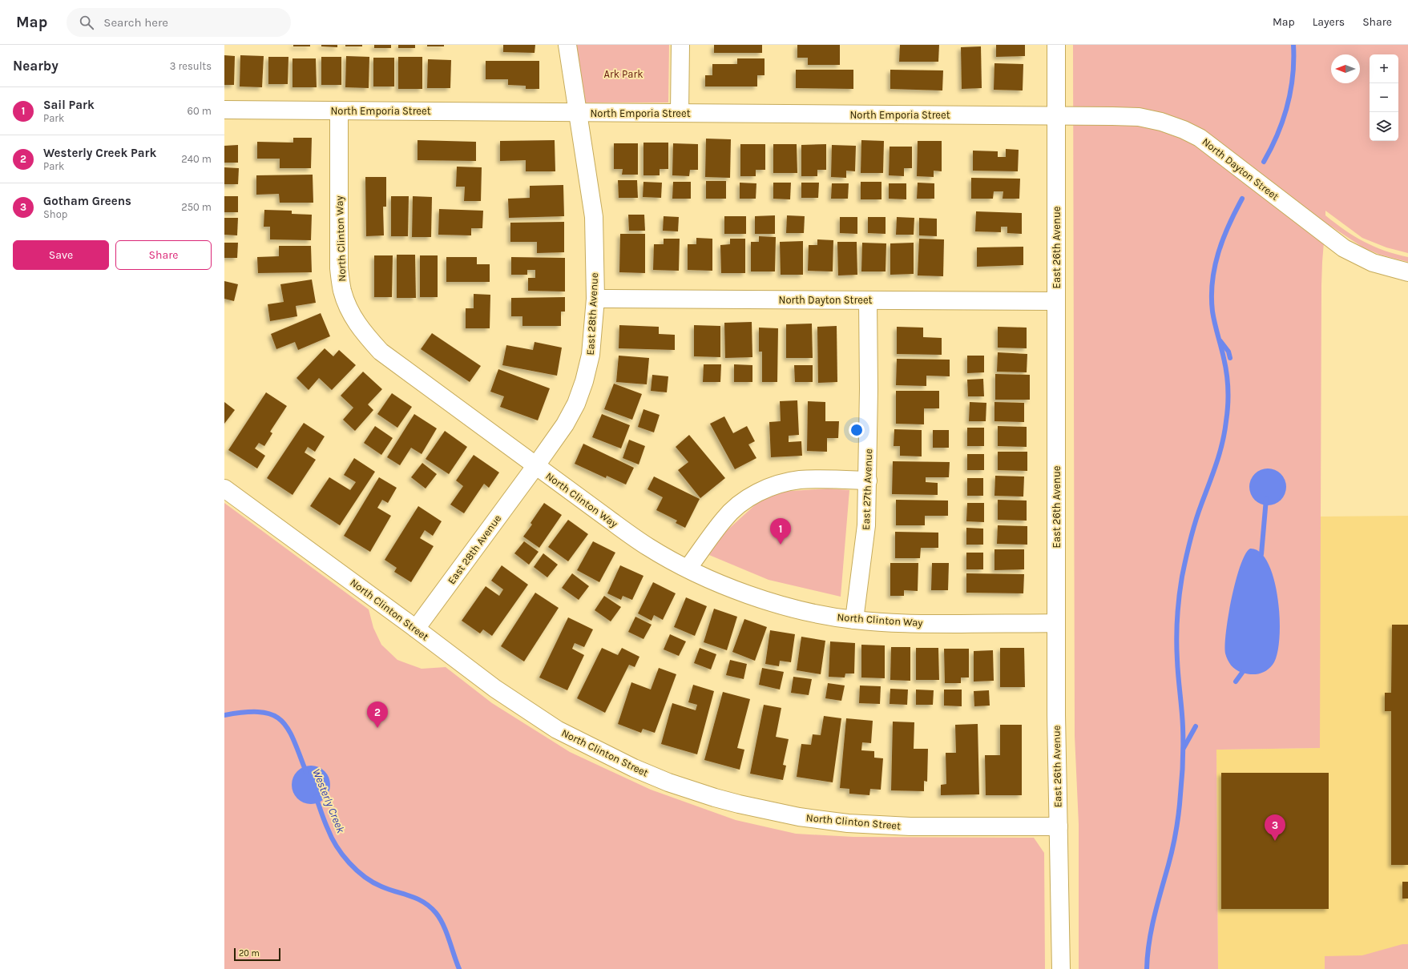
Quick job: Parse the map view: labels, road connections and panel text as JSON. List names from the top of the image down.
{
  "streets": {
    "street": [
      "North Emporia Street",
      "North Dayton Street",
      "North Clinton Way",
      "East 26th Avenue",
      "East 28th Avenue",
      "East 27th Avenue",
      "North Clinton Street"
    ]
  },
  "crossings": [
    ["North Emporia Street", "North Dayton Street"],
    ["North Emporia Street", "North Clinton Way"],
    ["North Emporia Street", "East 26th Avenue"],
    ["North Emporia Street", "East 28th Avenue"],
    ["North Dayton Street", "East 26th Avenue"],
    ["North Dayton Street", "East 28th Avenue"],
    ["North Dayton Street", "East 27th Avenue"],
    ["North Clinton Way", "East 26th Avenue"],
    ["North Clinton Way", "East 28th Avenue"],
    ["North Clinton Way", "East 27th Avenue"],
    ["East 26th Avenue", "North Clinton Street"],
    ["East 28th Avenue", "North Clinton Street"]
  ],
  "water": ["Westerly Creek"],
  "parks": ["Ark Park"],
  "scale_bar": "20 m",
  "north": "left",
  "page": {
    "header": "Map",
    "search": "Search here",
    "nav": ["Map", "Layers", "Share"],
    "heading": ["Nearby", "3 results"],
    "map_buttons": ["+", "−"],
    "list": [
      {
        "mark": "1",
        "name": "Sail Park",
        "note": "Park",
        "value": "60 m"
      },
      {
        "mark": "2",
        "name": "Westerly Creek Park",
        "note": "Park",
        "value": "240 m"
      },
      {
        "mark": "3",
        "name": "Gotham Greens",
        "note": "Shop",
        "value": "250 m"
      }
    ],
    "buttons": ["Save", "Share"],
    "pins": ["1", "2", "3"],
    "scale": "20 m"
  }
}
